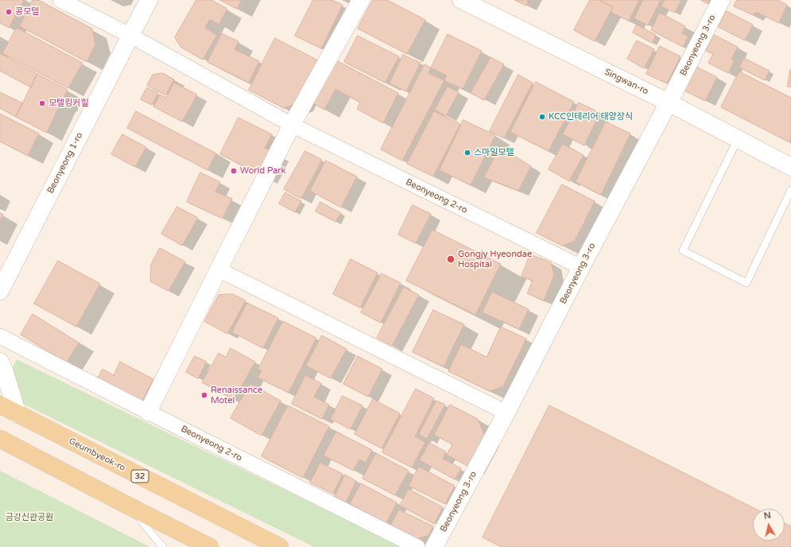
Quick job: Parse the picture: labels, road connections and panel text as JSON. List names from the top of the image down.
{
  "streets": {
    "main road": ["Geumbyeok-ro", "32"],
    "street": [
      "Beonyeong 3-ro",
      "Singwan-ro",
      "Beonyeong 1-ro",
      "Beonyeong 2-ro"
    ]
  },
  "crossings": [
    ["Beonyeong 3-ro", "Singwan-ro"],
    ["Beonyeong 3-ro", "Beonyeong 2-ro"]
  ],
  "parks": ["금강신관공원"],
  "places": [
    "콩모텔",
    "모텔킹커힐",
    "KCC인테리어 태양장식",
    "스마일모텔",
    "World Park",
    "Gongjy Hyeondae Hospital",
    "Renaissance Motel"
  ],
  "north": "top"
}
